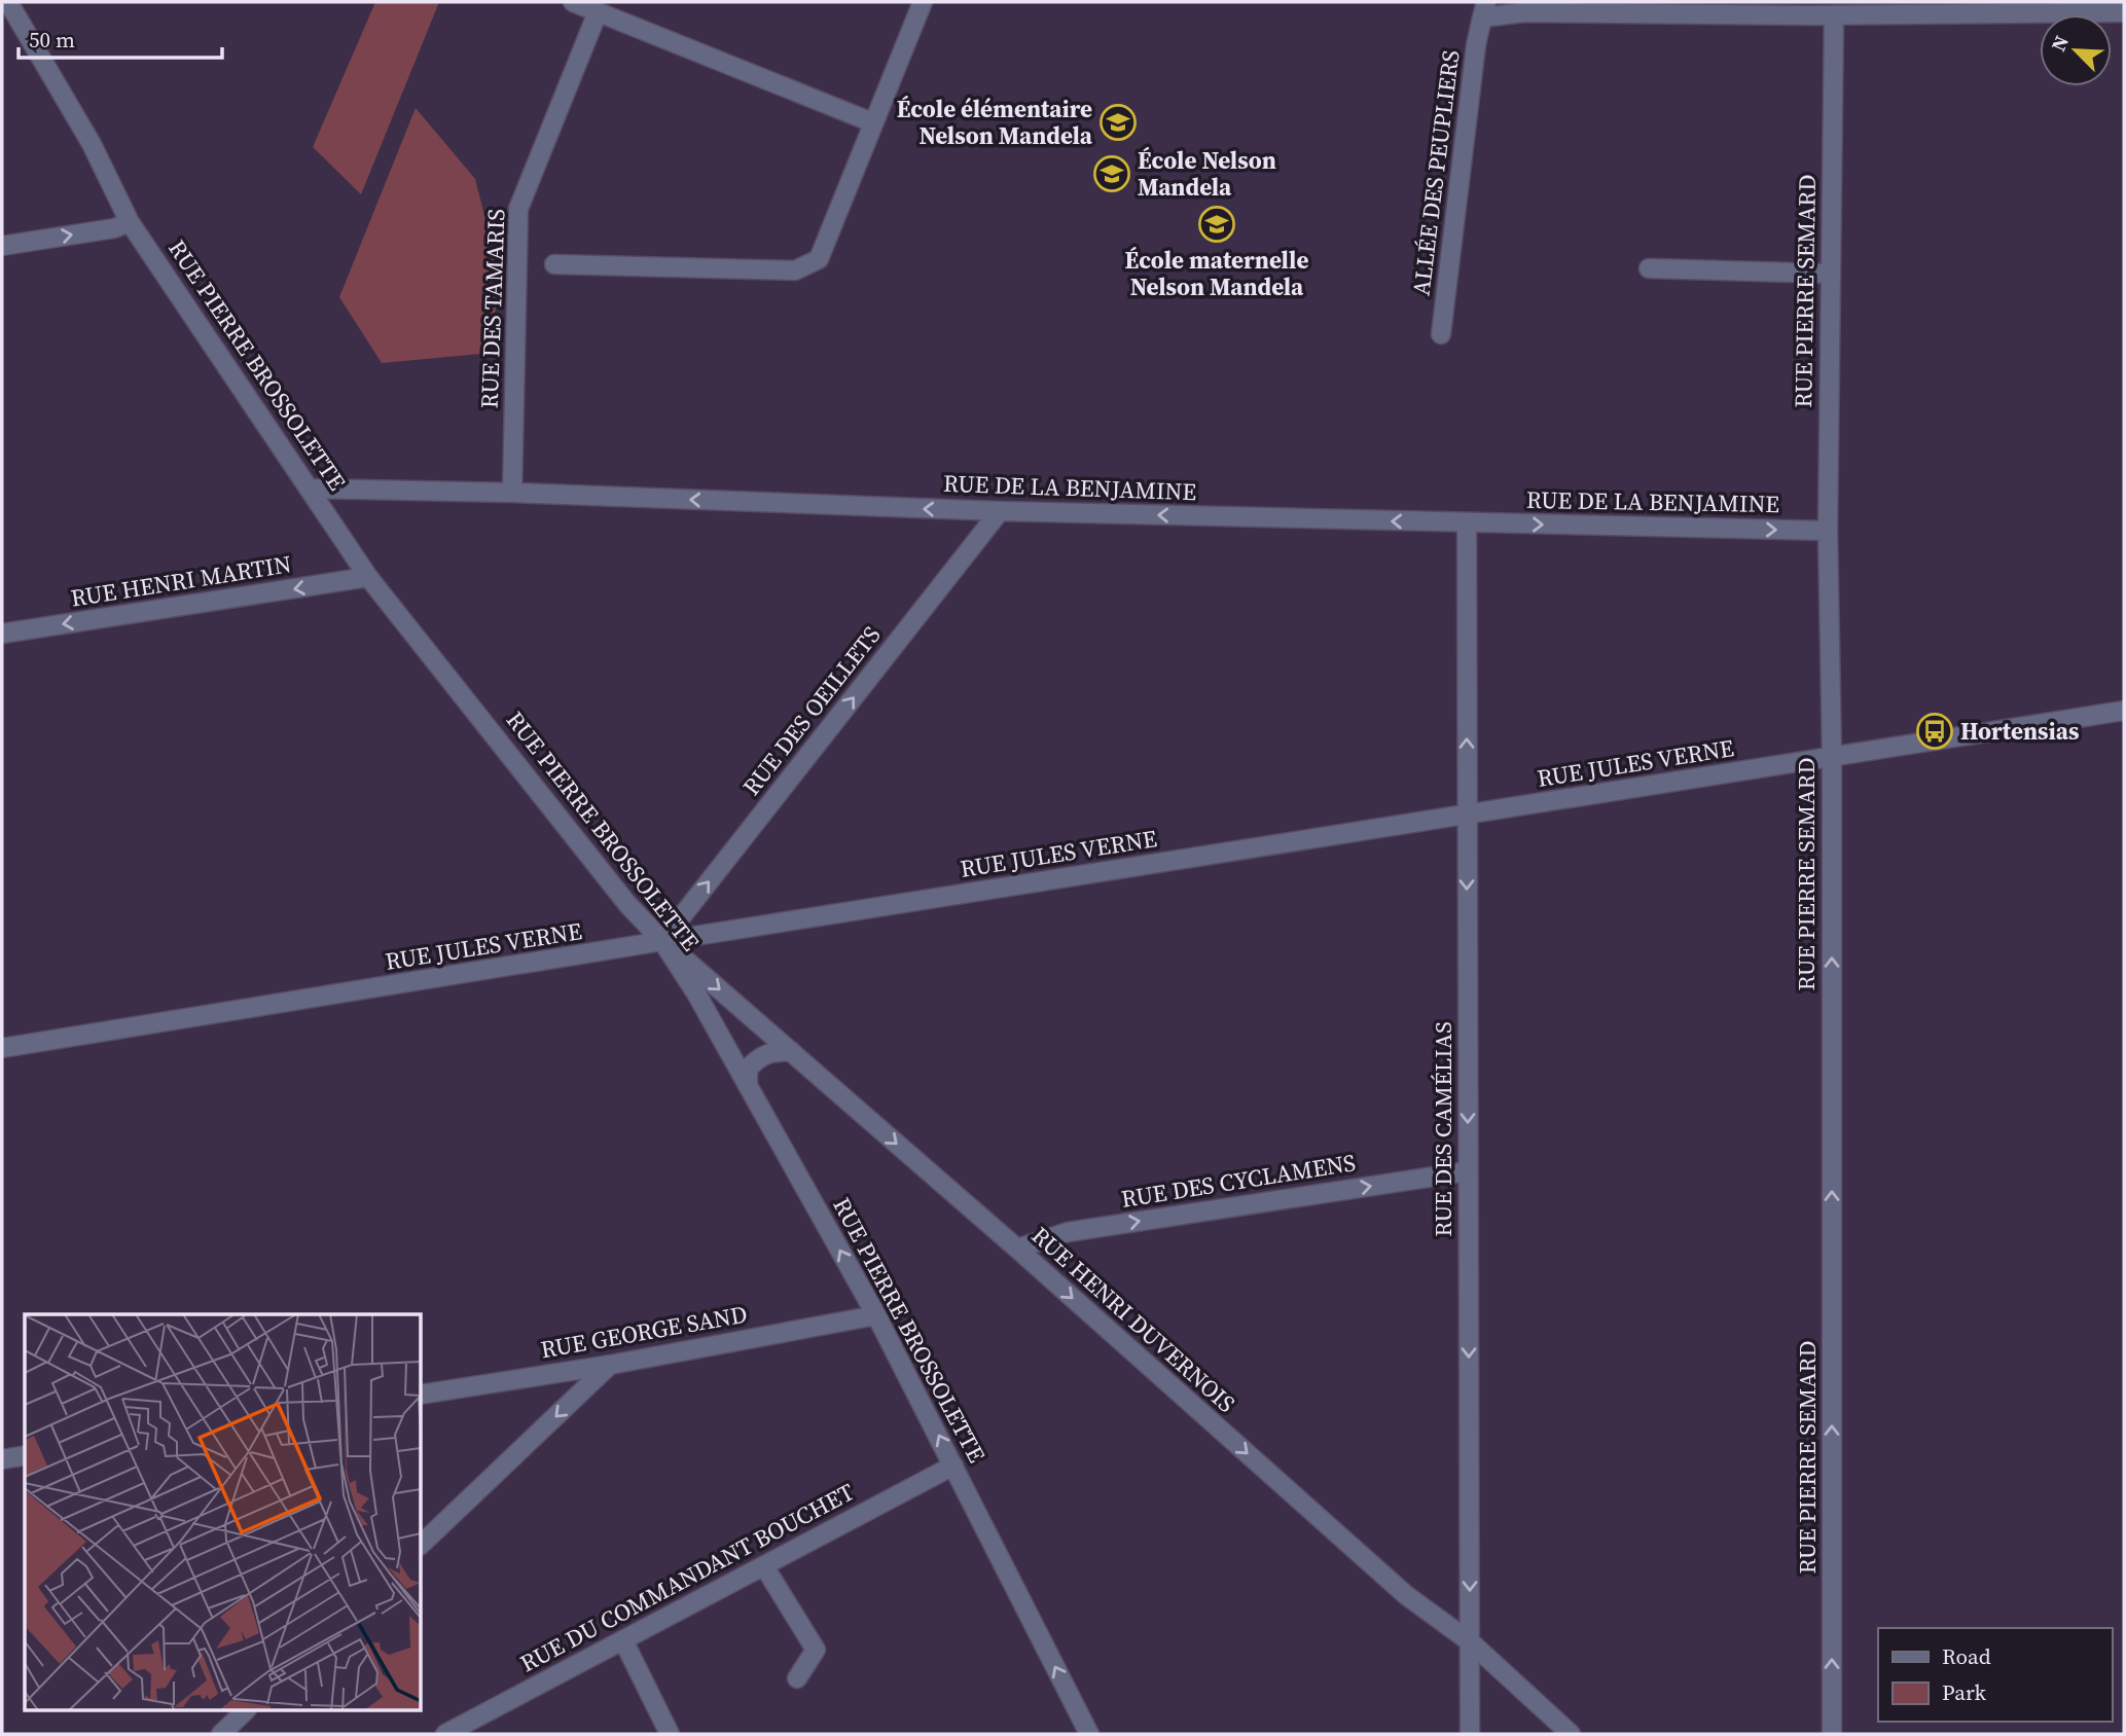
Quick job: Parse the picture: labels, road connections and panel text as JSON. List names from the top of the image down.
{
  "streets": {
    "street": [
      "ALLÉE DES PEUPLIERS",
      "RUE PIERRE SEMARD",
      "RUE DES TAMARIS",
      "RUE PIERRE BROSSOLETTE",
      "RUE DE LA BENJAMINE",
      "RUE HENRI MARTIN",
      "RUE DES OEILLETS",
      "RUE JULES VERNE",
      "RUE DES CAMÉLIAS",
      "RUE DES CYCLAMENS",
      "RUE HENRI DUVERNOIS",
      "RUE GEORGE SAND",
      "RUE DU COMMANDANT BOUCHET"
    ]
  },
  "crossings": [
    ["RUE PIERRE SEMARD", "RUE DE LA BENJAMINE"],
    ["RUE PIERRE SEMARD", "RUE JULES VERNE"],
    ["RUE DES TAMARIS", "RUE DE LA BENJAMINE"],
    ["RUE PIERRE BROSSOLETTE", "RUE DE LA BENJAMINE"],
    ["RUE PIERRE BROSSOLETTE", "RUE HENRI MARTIN"],
    ["RUE PIERRE BROSSOLETTE", "RUE DES OEILLETS"],
    ["RUE PIERRE BROSSOLETTE", "RUE JULES VERNE"],
    ["RUE PIERRE BROSSOLETTE", "RUE HENRI DUVERNOIS"],
    ["RUE PIERRE BROSSOLETTE", "RUE GEORGE SAND"],
    ["RUE PIERRE BROSSOLETTE", "RUE DU COMMANDANT BOUCHET"],
    ["RUE DE LA BENJAMINE", "RUE DES OEILLETS"],
    ["RUE DE LA BENJAMINE", "RUE DES CAMÉLIAS"],
    ["RUE DES OEILLETS", "RUE JULES VERNE"],
    ["RUE DES OEILLETS", "RUE HENRI DUVERNOIS"],
    ["RUE JULES VERNE", "RUE DES CAMÉLIAS"],
    ["RUE JULES VERNE", "RUE HENRI DUVERNOIS"],
    ["RUE DES CAMÉLIAS", "RUE DES CYCLAMENS"],
    ["RUE DES CAMÉLIAS", "RUE HENRI DUVERNOIS"],
    ["RUE DES CYCLAMENS", "RUE HENRI DUVERNOIS"]
  ],
  "one_way": [
    "RUE PIERRE SEMARD",
    "RUE PIERRE BROSSOLETTE",
    "RUE HENRI MARTIN",
    "RUE DES OEILLETS",
    "RUE DES CYCLAMENS",
    "RUE HENRI DUVERNOIS"
  ],
  "places": {
    "school or university": ["École élémentaire Nelson Mandela", "École Nelson Mandela", "École maternelle Nelson Mandela"],
    "bus stop": ["Hortensias"]
  },
  "legend": ["Road", "Park"],
  "scale_bar": "50 m",
  "north": "top left"
}
